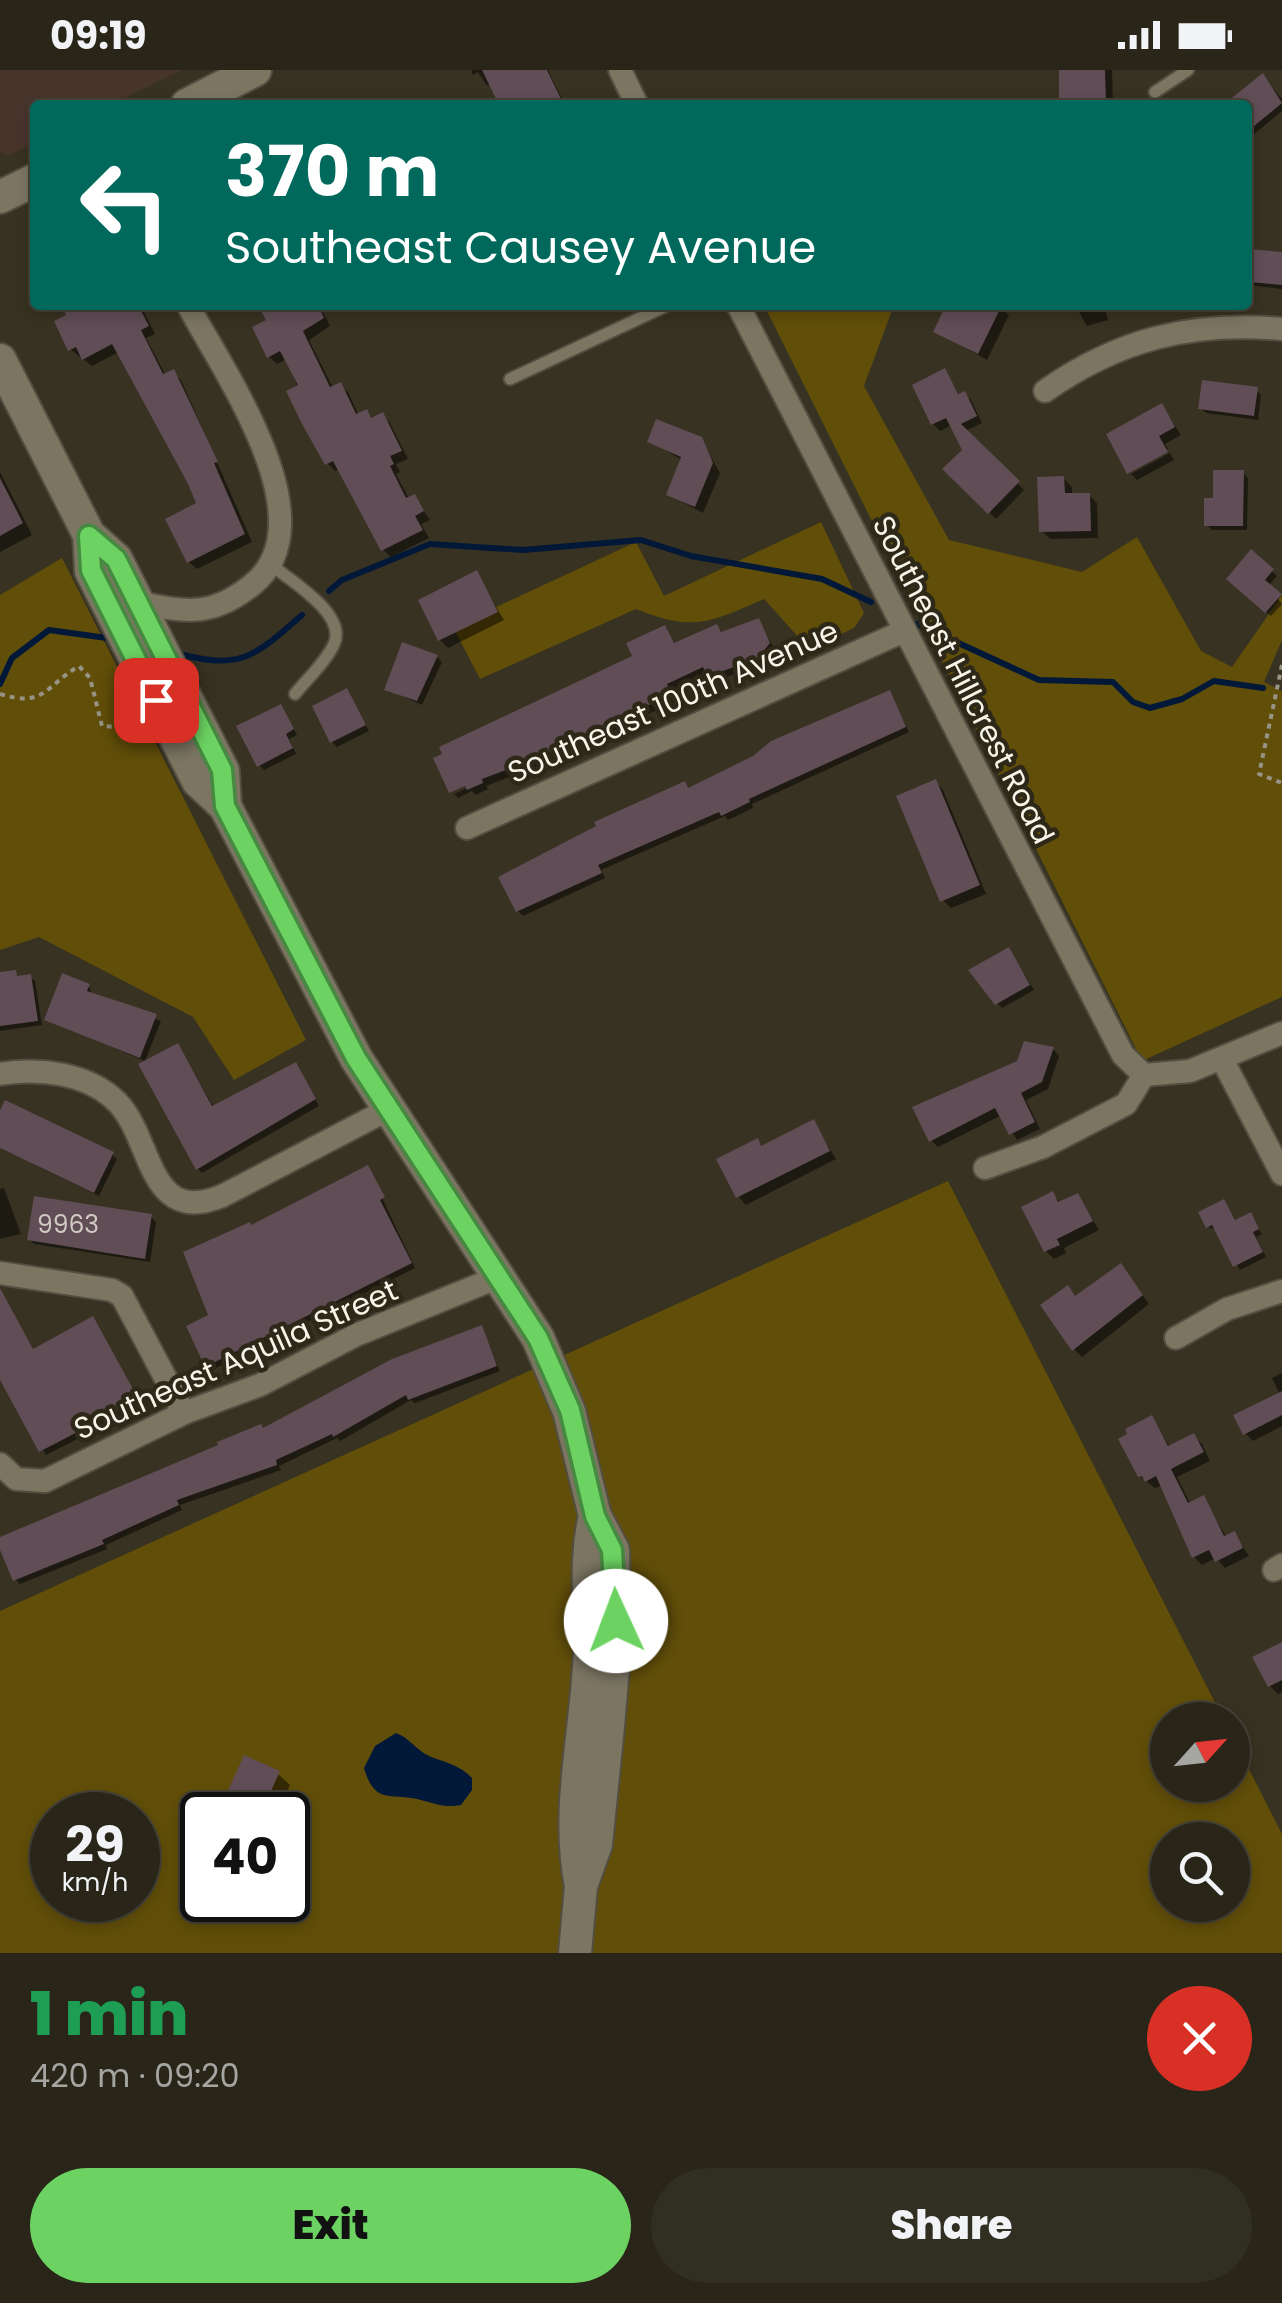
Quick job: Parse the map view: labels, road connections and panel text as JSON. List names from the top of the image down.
{
  "streets": {
    "street": ["Southeast Hillcrest Road", "Southeast 100th Avenue", "Southeast Aquila Street"]
  },
  "crossings": [
    ["Southeast Hillcrest Road", "Southeast 100th Avenue"]
  ],
  "house_numbers": ["9963"],
  "north": "top right",
  "page": {
    "status": "09:19",
    "turn": ["370 m", "Southeast Causey Avenue"],
    "speed": "29 km/h",
    "limit": "40",
    "heading": ["1 min", "420 m · 09:20"],
    "buttons": ["Exit", "Share"]
  }
}
